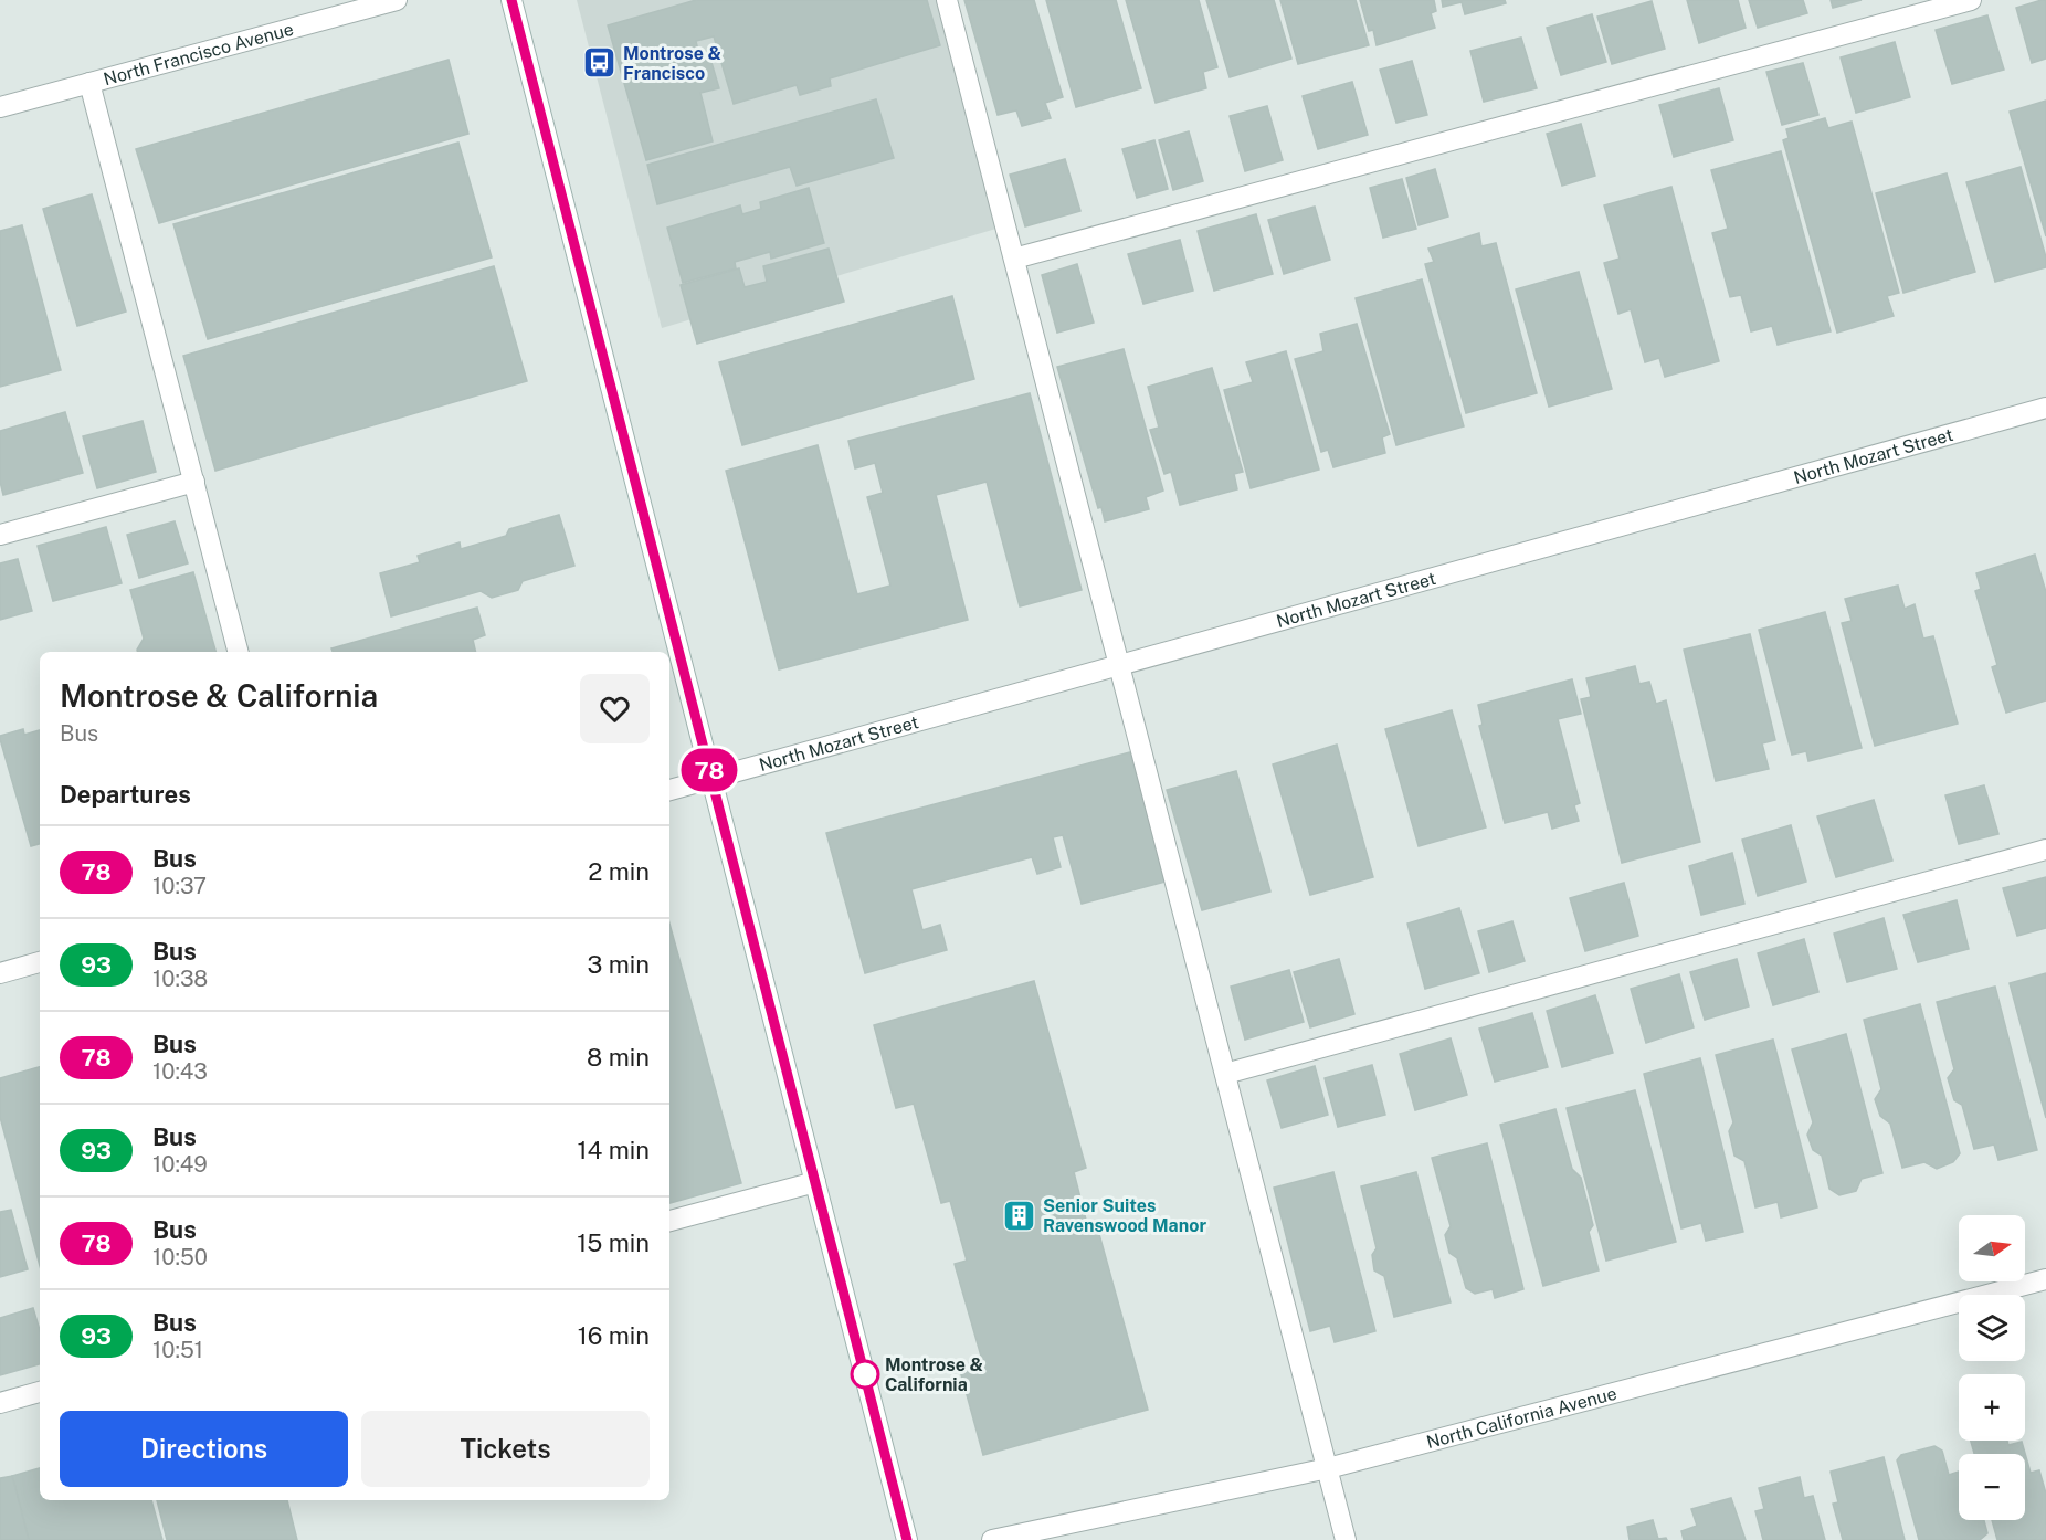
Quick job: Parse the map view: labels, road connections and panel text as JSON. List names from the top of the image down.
{
  "streets": {
    "street": ["North Francisco Avenue", "North Mozart Street", "North California Avenue"]
  },
  "places": {
    "bus stop": ["Montrose & Francisco"],
    "building": ["Senior Suites Ravenswood Manor"],
    "other": ["Montrose & California"]
  },
  "lines": ["bus line 78"],
  "north": "right",
  "page": {
    "on_map": "78",
    "heading": [
      ["Montrose & California", "Bus"],
      "Departures"
    ],
    "list": [
      {
        "mark": "78",
        "name": "Bus",
        "note": "10:37",
        "value": "2 min"
      },
      {
        "mark": "93",
        "name": "Bus",
        "note": "10:38",
        "value": "3 min"
      },
      {
        "mark": "78",
        "name": "Bus",
        "note": "10:43",
        "value": "8 min"
      },
      {
        "mark": "93",
        "name": "Bus",
        "note": "10:49",
        "value": "14 min"
      },
      {
        "mark": "78",
        "name": "Bus",
        "note": "10:50",
        "value": "15 min"
      },
      {
        "mark": "93",
        "name": "Bus",
        "note": "10:51",
        "value": "16 min"
      }
    ],
    "map_buttons": ["+", "−"],
    "buttons": ["Directions", "Tickets"]
  }
}
